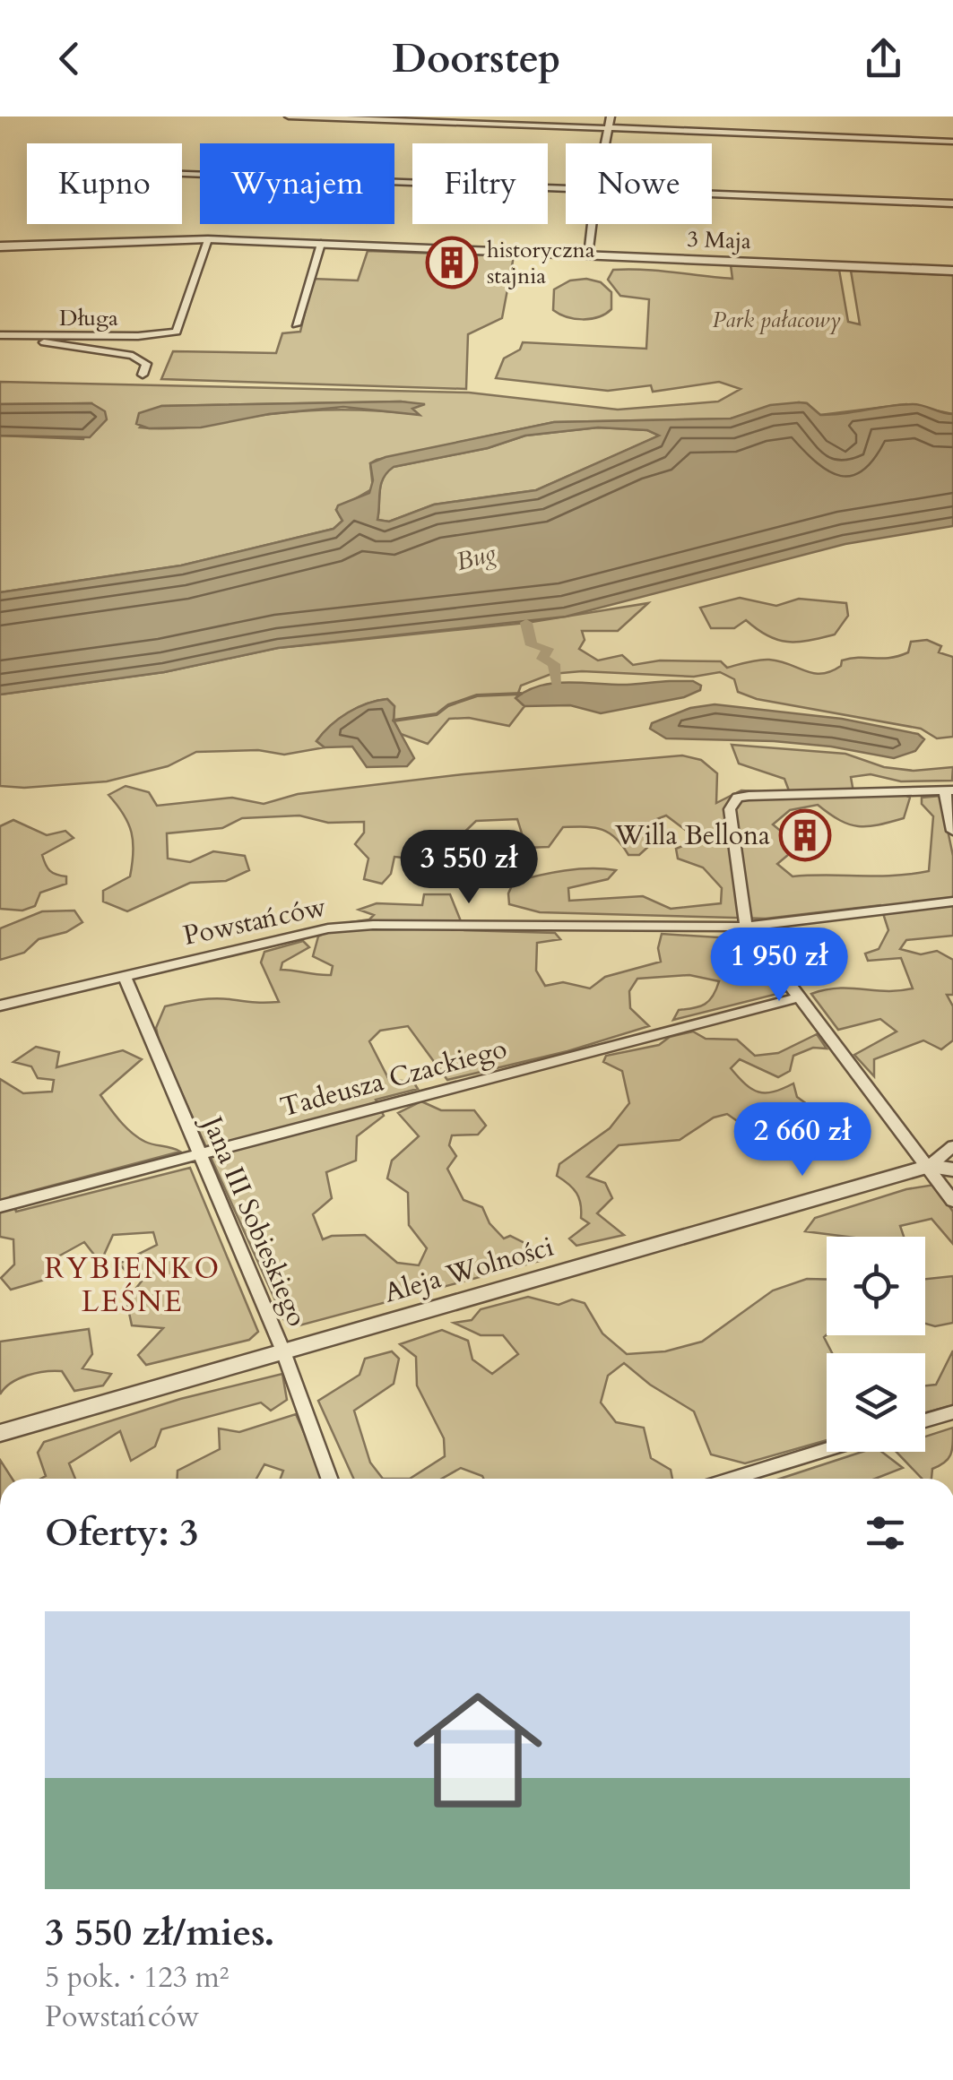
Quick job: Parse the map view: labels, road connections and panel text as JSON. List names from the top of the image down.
{
  "streets": {
    "street": [
      "3 Maja",
      "Długa",
      "Powstańców",
      "Tadeusza Czackiego",
      "Jana III Sobieskiego",
      "Aleja Wolności"
    ]
  },
  "crossings": [
    ["3 Maja", "Długa"],
    ["Powstańców", "Jana III Sobieskiego"],
    ["Tadeusza Czackiego", "Jana III Sobieskiego"],
    ["Jana III Sobieskiego", "Aleja Wolności"]
  ],
  "districts": ["RYBIENKO LEŚNE"],
  "water": ["Bug"],
  "parks": ["Park pałacowy"],
  "places": {
    "building": ["historyczna stajnia", "Willa Bellona"]
  },
  "page": {
    "header": "Doorstep",
    "chip": [
      "Kupno",
      "Wynajem",
      "Filtry",
      "Nowe"
    ],
    "price": ["3 550 zł", "1 950 zł", "2 660 zł"],
    "heading": "Oferty: 3",
    "list": [
      {
        "name": "3 550 zł/mies.",
        "note": "5 pok. · 123 m² · Powstańców"
      }
    ]
  }
}
